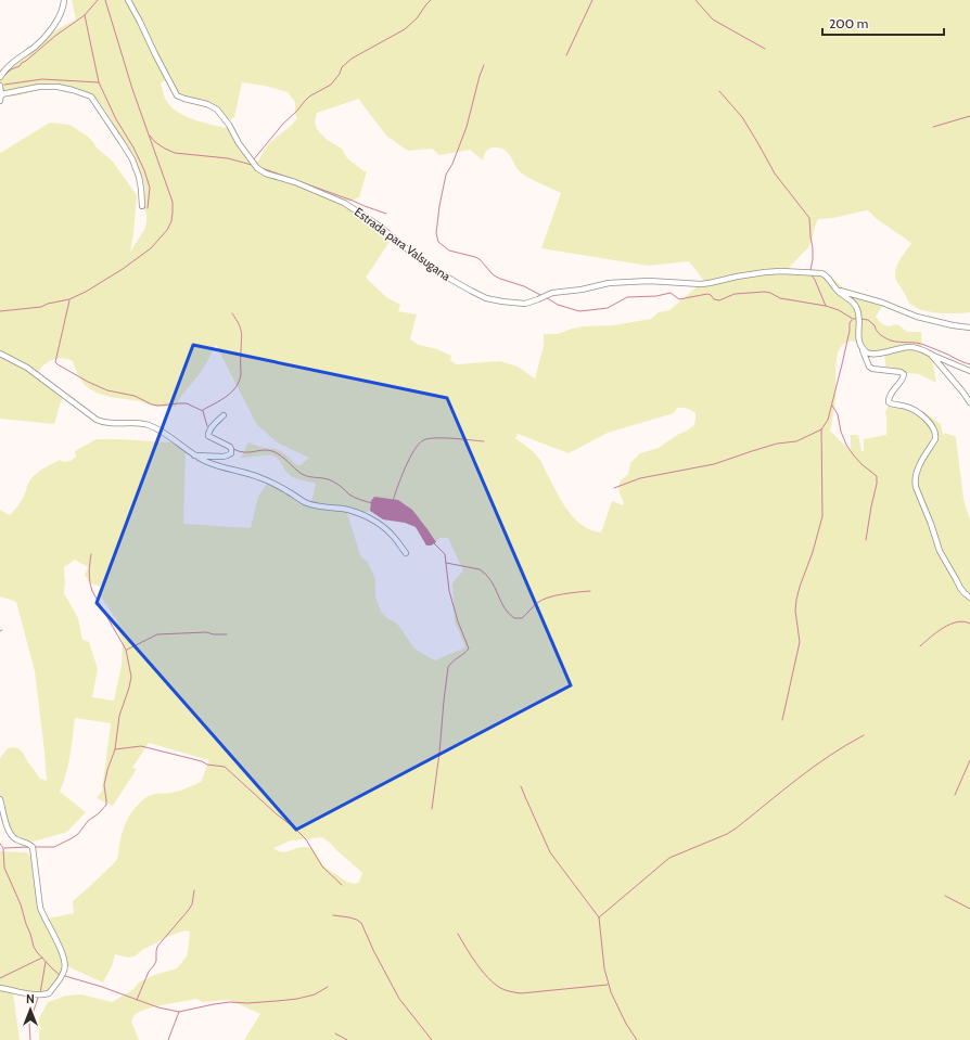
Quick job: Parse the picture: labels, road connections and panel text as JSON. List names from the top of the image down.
{
  "streets": {
    "street": ["Estrada para Valsugana"]
  },
  "scale_bar": "200 m",
  "north": "top"
}
